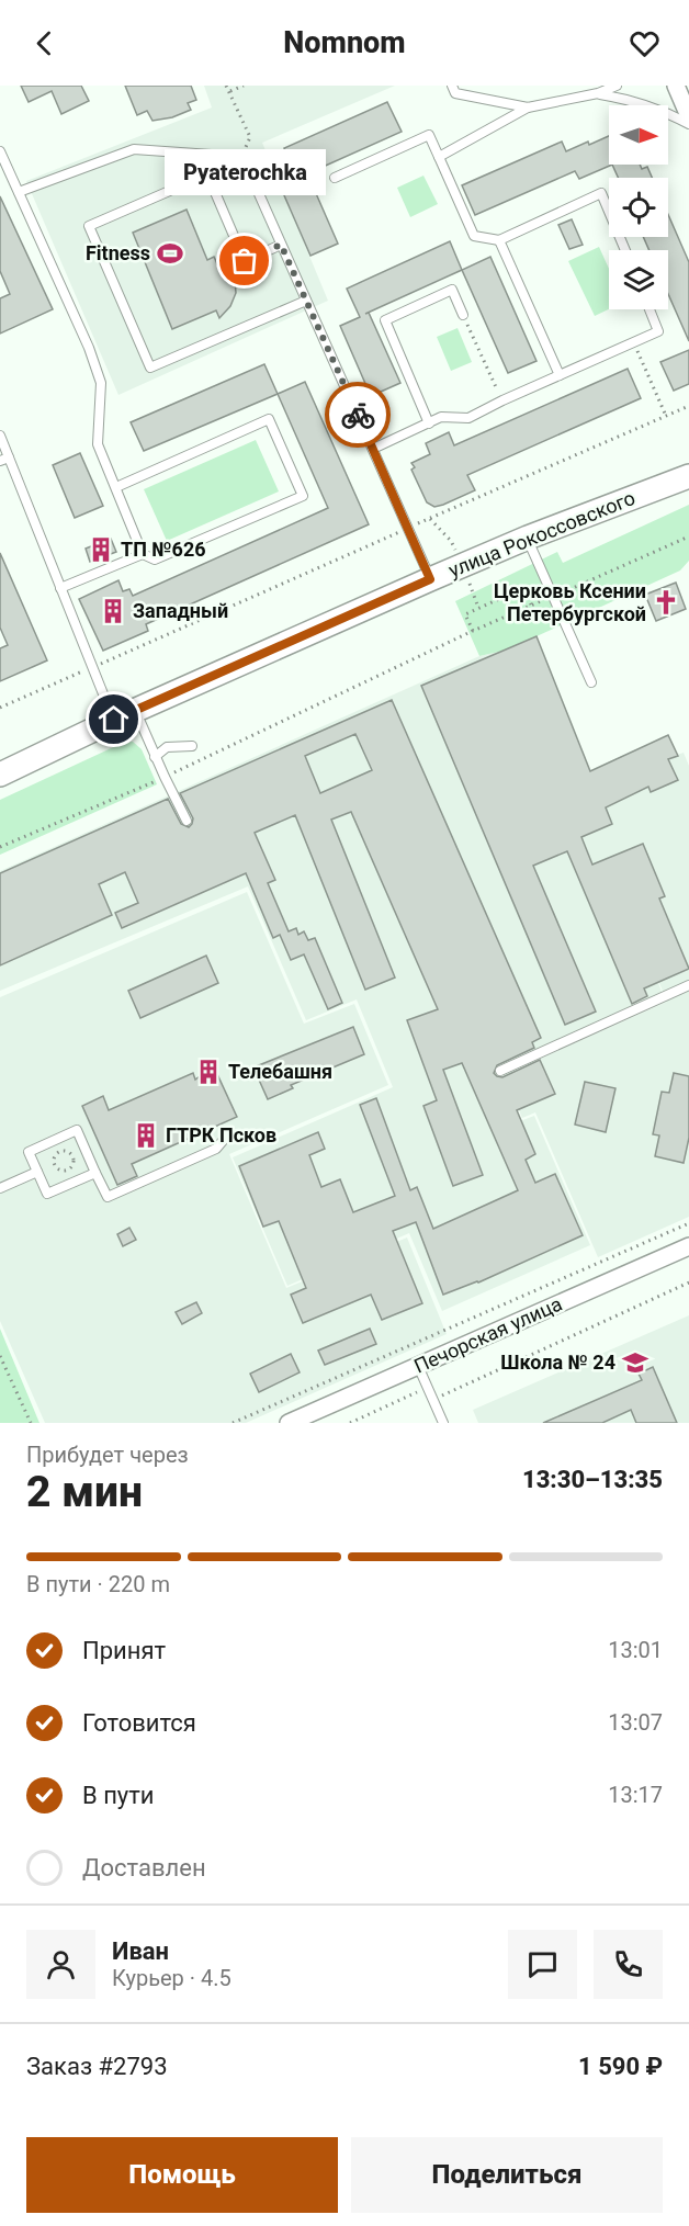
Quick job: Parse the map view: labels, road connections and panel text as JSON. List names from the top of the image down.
{
  "streets": {
    "main road": ["улица Рокоссовского"],
    "street": ["Печорская улица"]
  },
  "places": {
    "sports": ["Fitness"],
    "other": ["Pyaterochka"],
    "building": [
      "ТП №626",
      "Западный",
      "Телебашня",
      "ГТРК Псков"
    ],
    "church": ["Церковь Ксении Петербургской"],
    "school or university": ["Школа № 24"]
  },
  "north": "right",
  "page": {
    "header": "Nomnom",
    "bubble": "Pyaterochka",
    "heading": ["2 мин", "Прибудет через", "13:30–13:35"],
    "panel": [
      "Иван",
      "Курьер · 4.5",
      "Заказ #2793",
      "1 590 ₽"
    ],
    "bar": "В пути · 220 m",
    "list": [
      ["Принят", "13:01"],
      ["Готовится", "13:07"],
      ["В пути", "13:17"],
      "Доставлен"
    ],
    "buttons": ["Помощь", "Поделиться"]
  }
}
